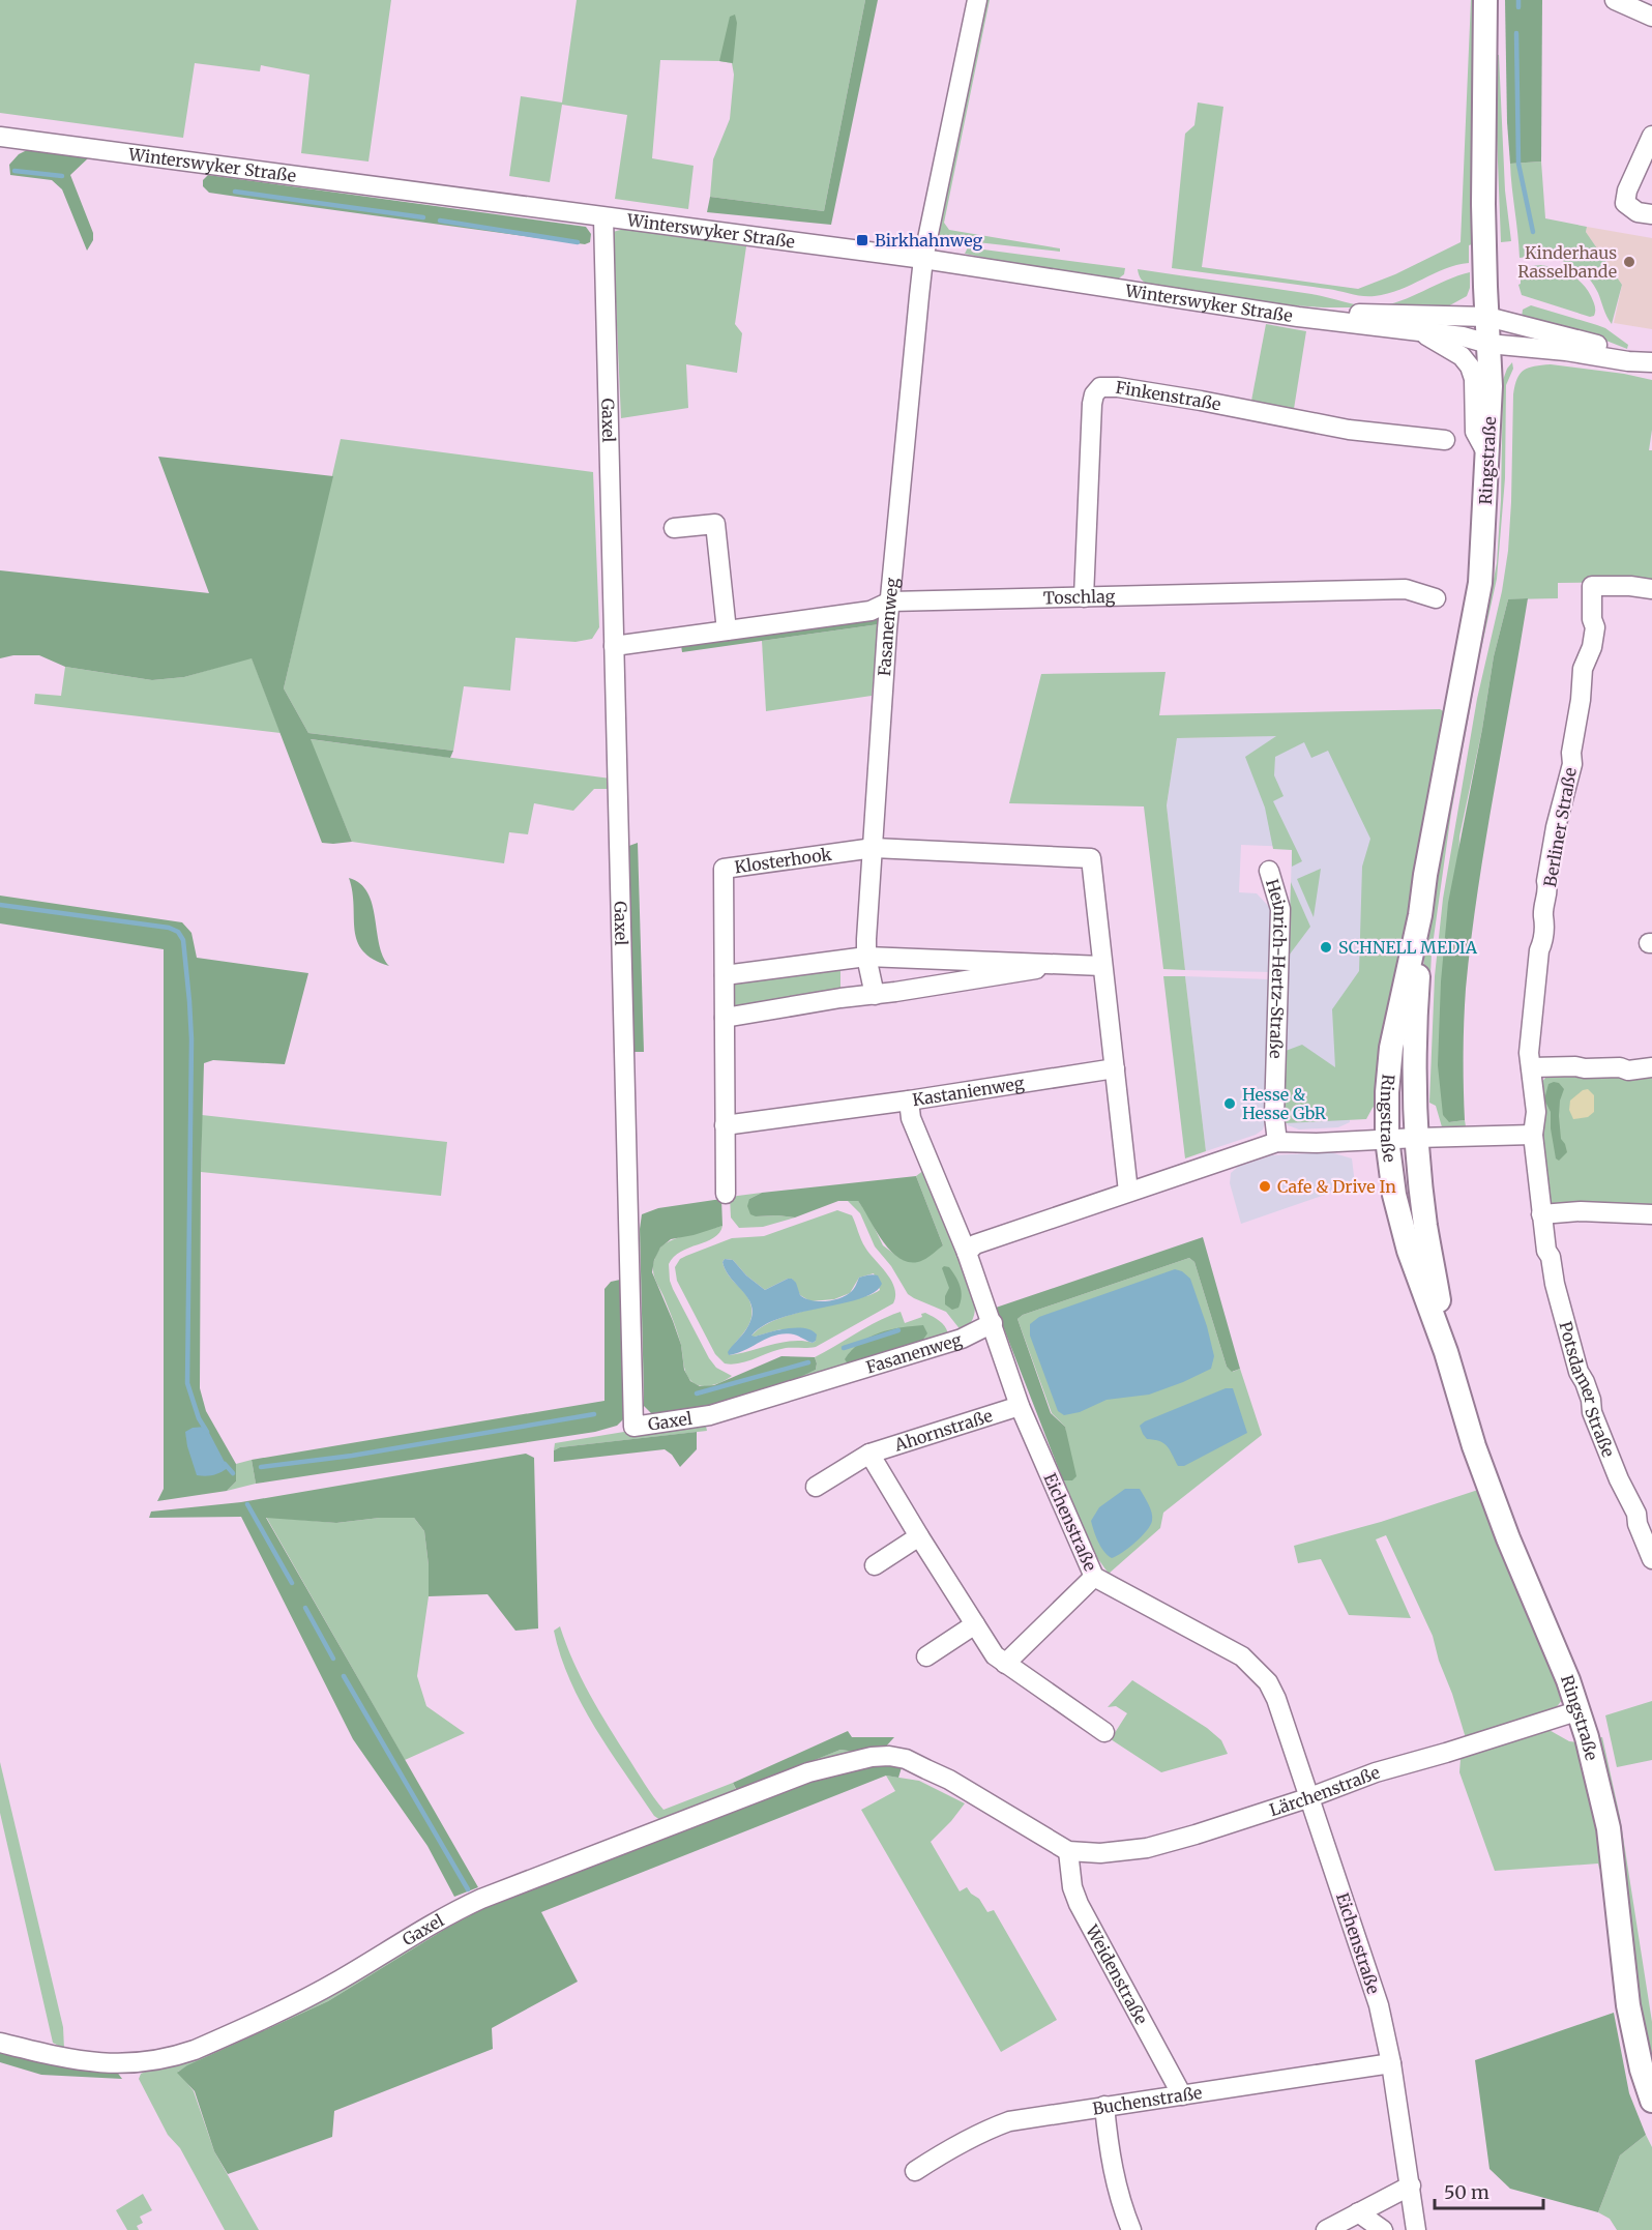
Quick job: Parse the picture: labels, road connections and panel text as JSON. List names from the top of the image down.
{
  "streets": {
    "main road": ["Ringstraße"],
    "street": [
      "Winterswyker Straße",
      "Finkenstraße",
      "Gaxel",
      "Toschlag",
      "Fasanenweg",
      "Berliner Straße",
      "Klosterhook",
      "Heinrich-Hertz-Straße",
      "Kastanienweg",
      "Potsdamer Straße",
      "Ahornstraße",
      "Eichenstraße",
      "Lärchenstraße",
      "Weidenstraße",
      "Buchenstraße"
    ]
  },
  "crossings": [
    ["Winterswyker Straße", "Gaxel"],
    ["Winterswyker Straße", "Ringstraße"],
    ["Winterswyker Straße", "Fasanenweg"],
    ["Finkenstraße", "Toschlag"],
    ["Gaxel", "Toschlag"],
    ["Gaxel", "Fasanenweg"],
    ["Gaxel", "Lärchenstraße"],
    ["Gaxel", "Weidenstraße"],
    ["Ringstraße", "Lärchenstraße"],
    ["Toschlag", "Fasanenweg"],
    ["Fasanenweg", "Klosterhook"],
    ["Fasanenweg", "Eichenstraße"],
    ["Berliner Straße", "Potsdamer Straße"],
    ["Kastanienweg", "Eichenstraße"],
    ["Ahornstraße", "Eichenstraße"],
    ["Eichenstraße", "Lärchenstraße"],
    ["Eichenstraße", "Buchenstraße"],
    ["Lärchenstraße", "Weidenstraße"],
    ["Weidenstraße", "Buchenstraße"]
  ],
  "places": {
    "transit": ["Birkhahnweg"],
    "other": [
      "Kinderhaus Rasselbande",
      "SCHNELL MEDIA",
      "Hesse & Hesse GbR",
      "Cafe & Drive In"
    ]
  },
  "scale_bar": "50 m"
}
